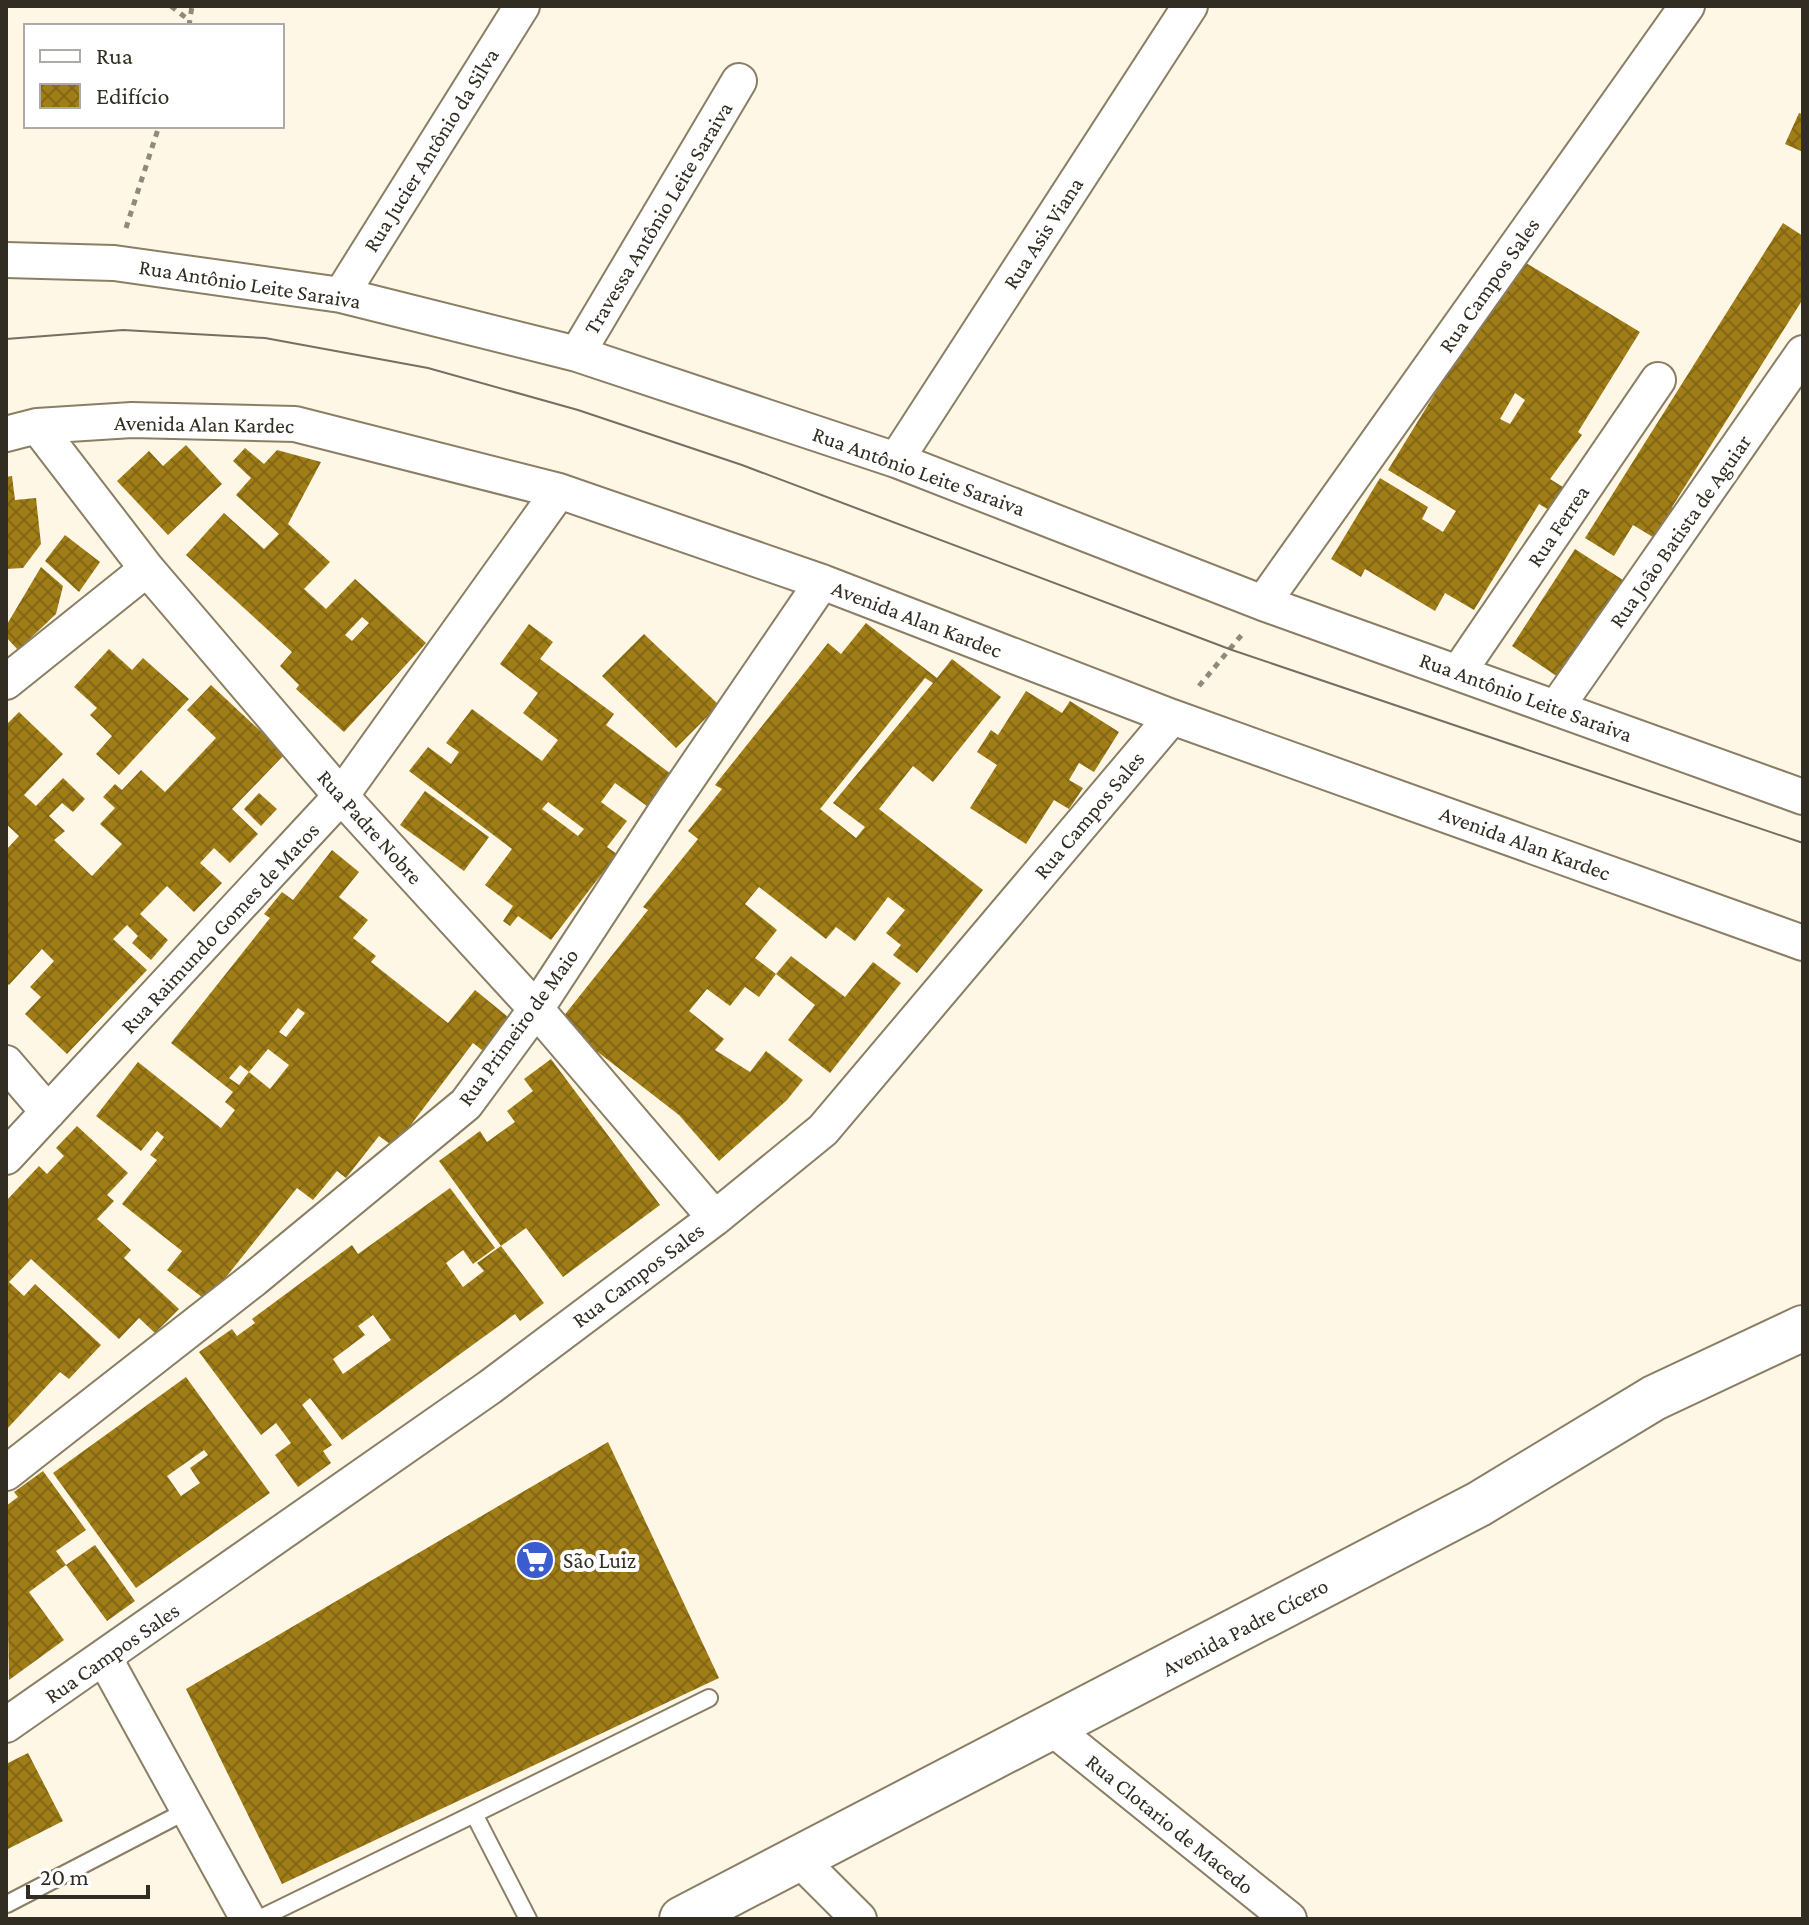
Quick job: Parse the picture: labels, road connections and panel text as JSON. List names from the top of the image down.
{
  "streets": {
    "main road": ["Avenida Padre Cícero"],
    "street": [
      "Rua Jucier Antônio da Silva",
      "Travessa Antônio Leite Saraiva",
      "Rua Asis Viana",
      "Rua Antônio Leite Saraiva",
      "Rua Campos Sales",
      "Avenida Alan Kardec",
      "Rua Ferrea",
      "Rua João Batista de Aguiar",
      "Rua Padre Nobre",
      "Rua Raimundo Gomes de Matos",
      "Rua Primeiro de Maio",
      "Rua Clotario de Macedo"
    ]
  },
  "crossings": [
    ["Rua Jucier Antônio da Silva", "Rua Antônio Leite Saraiva"],
    ["Travessa Antônio Leite Saraiva", "Rua Antônio Leite Saraiva"],
    ["Rua Asis Viana", "Rua Antônio Leite Saraiva"],
    ["Rua Antônio Leite Saraiva", "Rua Campos Sales"],
    ["Rua Antônio Leite Saraiva", "Rua Ferrea"],
    ["Rua Antônio Leite Saraiva", "Rua João Batista de Aguiar"],
    ["Rua Campos Sales", "Avenida Alan Kardec"],
    ["Rua Campos Sales", "Rua Padre Nobre"],
    ["Avenida Alan Kardec", "Rua Padre Nobre"],
    ["Avenida Alan Kardec", "Rua Raimundo Gomes de Matos"],
    ["Avenida Alan Kardec", "Rua Primeiro de Maio"],
    ["Rua Padre Nobre", "Rua Raimundo Gomes de Matos"],
    ["Rua Padre Nobre", "Rua Primeiro de Maio"],
    ["Avenida Padre Cícero", "Rua Clotario de Macedo"]
  ],
  "places": {
    "supermarket": ["São Luiz"]
  },
  "legend": ["Rua", "Edifício"],
  "scale_bar": "20 m"
}
